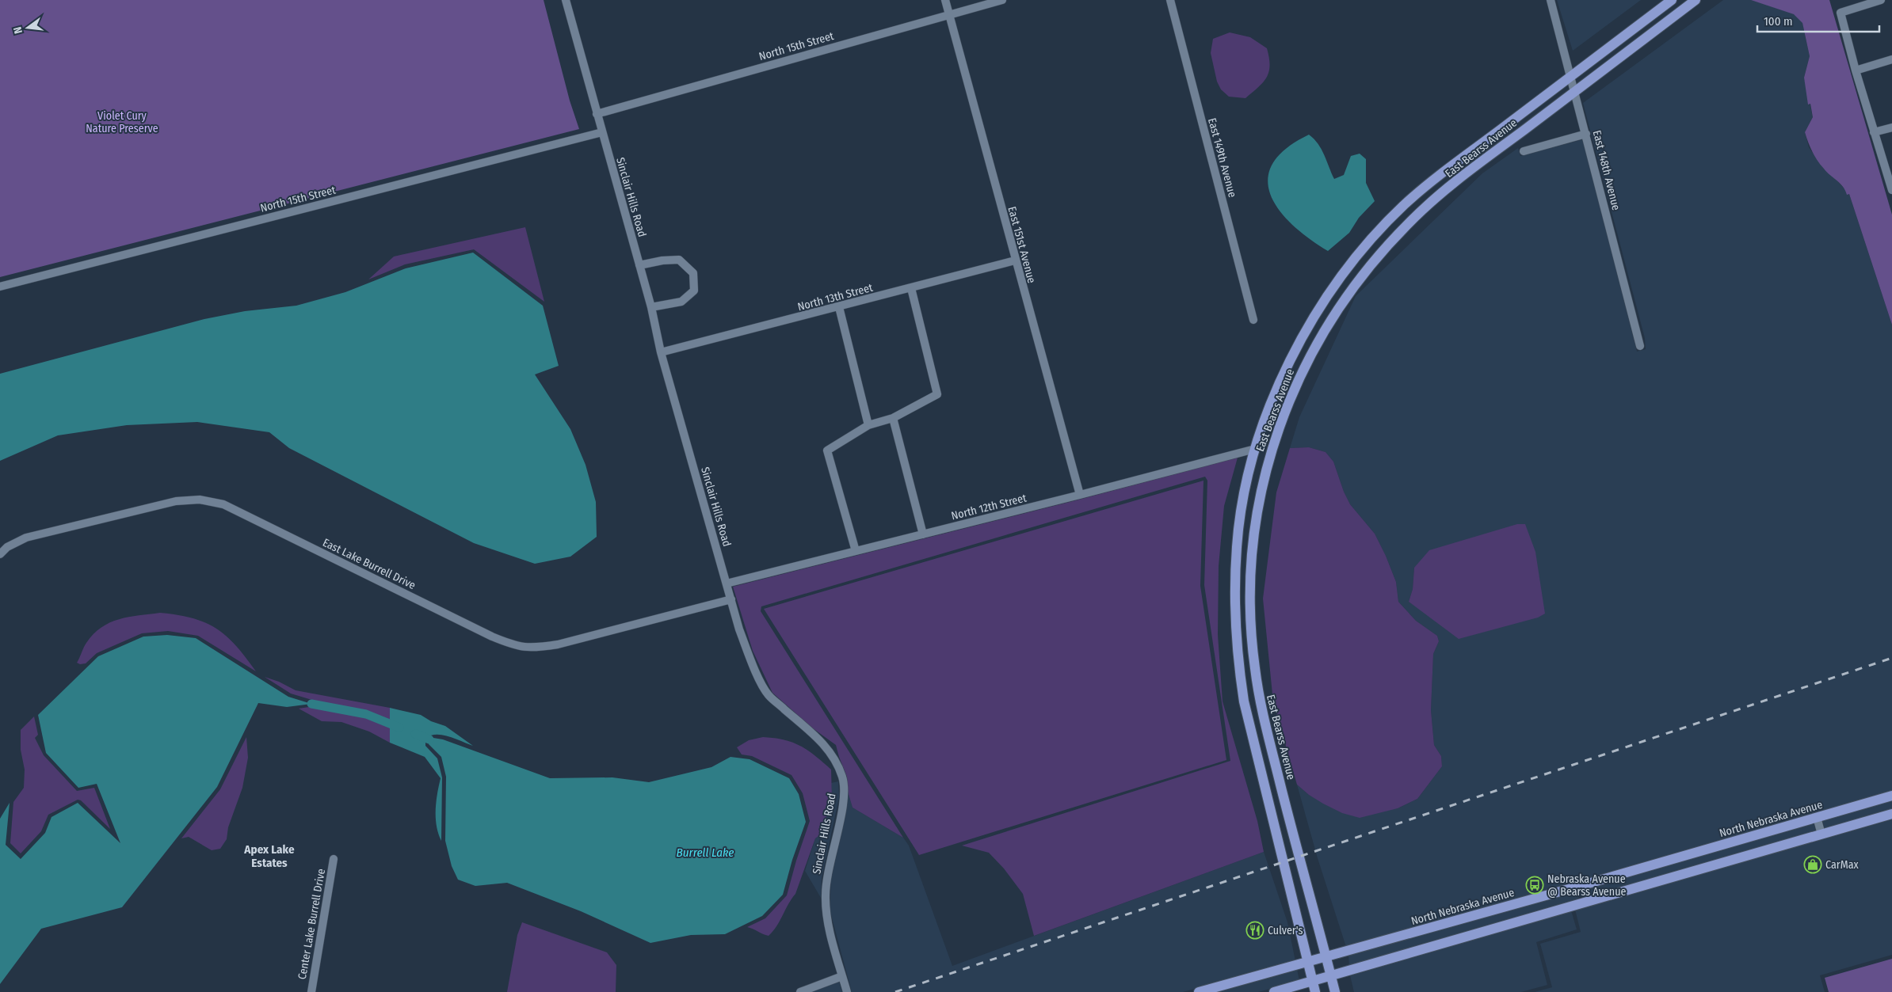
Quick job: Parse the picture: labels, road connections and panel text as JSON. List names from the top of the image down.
{
  "streets": {
    "main road": ["East Bearss Avenue", "North Nebraska Avenue"],
    "street": [
      "North 15th Street",
      "East 149th Avenue",
      "East 148th Avenue",
      "Sinclair Hills Road",
      "East 151st Avenue",
      "North 13th Street",
      "North 12th Street",
      "East Lake Burrell Drive",
      "Center Lake Burrell Drive"
    ]
  },
  "crossings": [
    ["North 15th Street", "Sinclair Hills Road"],
    ["North 15th Street", "East 151st Avenue"],
    ["East Bearss Avenue", "East 148th Avenue"],
    ["East Bearss Avenue", "North 12th Street"],
    ["East Bearss Avenue", "North Nebraska Avenue"],
    ["Sinclair Hills Road", "North 13th Street"],
    ["Sinclair Hills Road", "North 12th Street"],
    ["Sinclair Hills Road", "East Lake Burrell Drive"],
    ["East 151st Avenue", "North 13th Street"],
    ["East 151st Avenue", "North 12th Street"]
  ],
  "districts": ["Apex Lake Estates"],
  "water": ["Burrell Lake"],
  "parks": ["Violet Cury Nature Preserve"],
  "places": {
    "shop": ["CarMax"],
    "bus stop": ["Nebraska Avenue @ Bearss Avenue"],
    "restaurant": ["Culver's"]
  },
  "scale_bar": "100 m",
  "north": "left"
}
